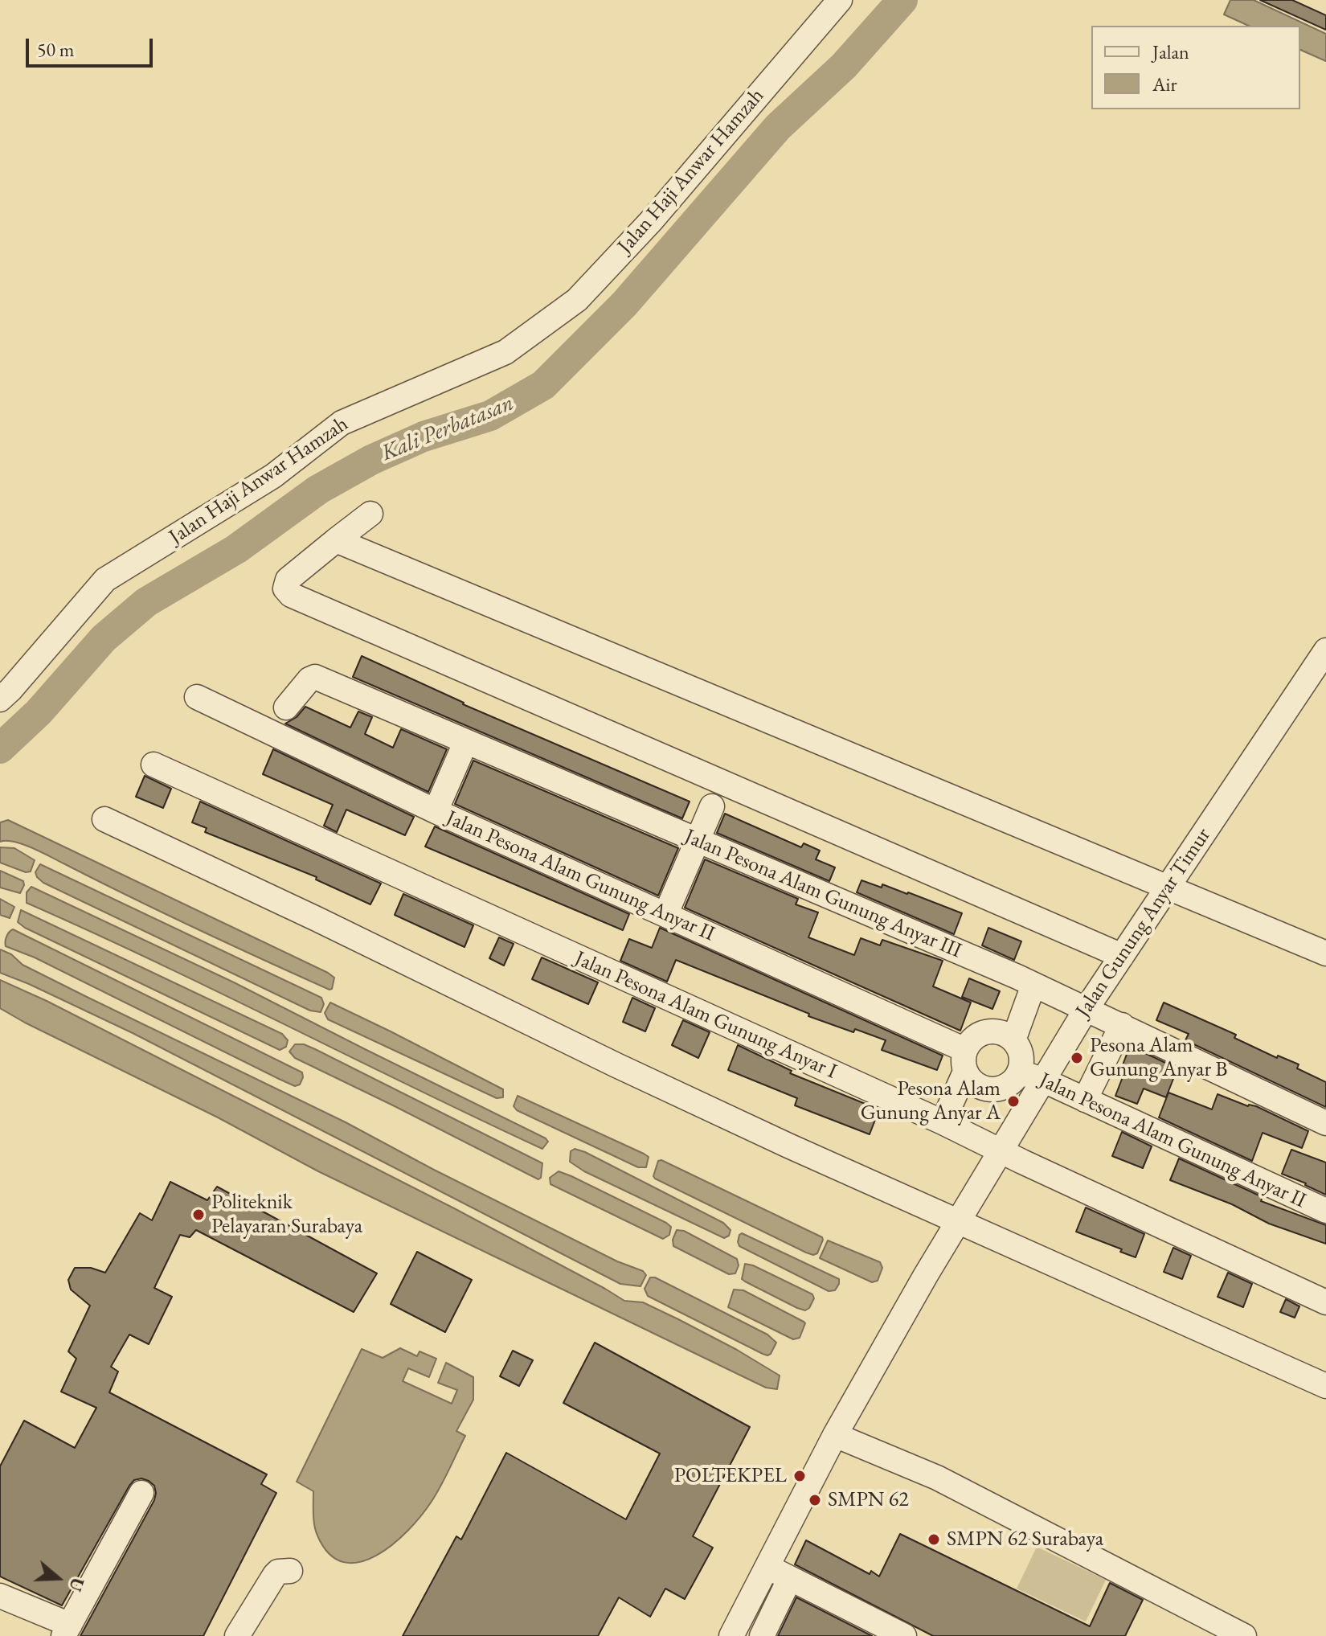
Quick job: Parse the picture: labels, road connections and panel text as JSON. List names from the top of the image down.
{
  "streets": {
    "street": [
      "Jalan Haji Anwar Hamzah",
      "Jalan Pesona Alam Gunung Anyar II",
      "Jalan Pesona Alam Gunung Anyar III",
      "Jalan Gunung Anyar Timur",
      "Jalan Pesona Alam Gunung Anyar I"
    ]
  },
  "crossings": [
    ["Jalan Pesona Alam Gunung Anyar II", "Jalan Gunung Anyar Timur"],
    ["Jalan Pesona Alam Gunung Anyar III", "Jalan Gunung Anyar Timur"],
    ["Jalan Gunung Anyar Timur", "Jalan Pesona Alam Gunung Anyar I"]
  ],
  "water": ["Kali Perbatasan"],
  "places": [
    "Pesona Alam Gunung Anyar B",
    "Pesona Alam Gunung Anyar A",
    "Politeknik Pelayaran Surabaya",
    "POLTEKPEL",
    "SMPN 62",
    "SMPN 62 Surabaya"
  ],
  "legend": ["Jalan", "Air"],
  "scale_bar": "50 m",
  "north": "right"
}
